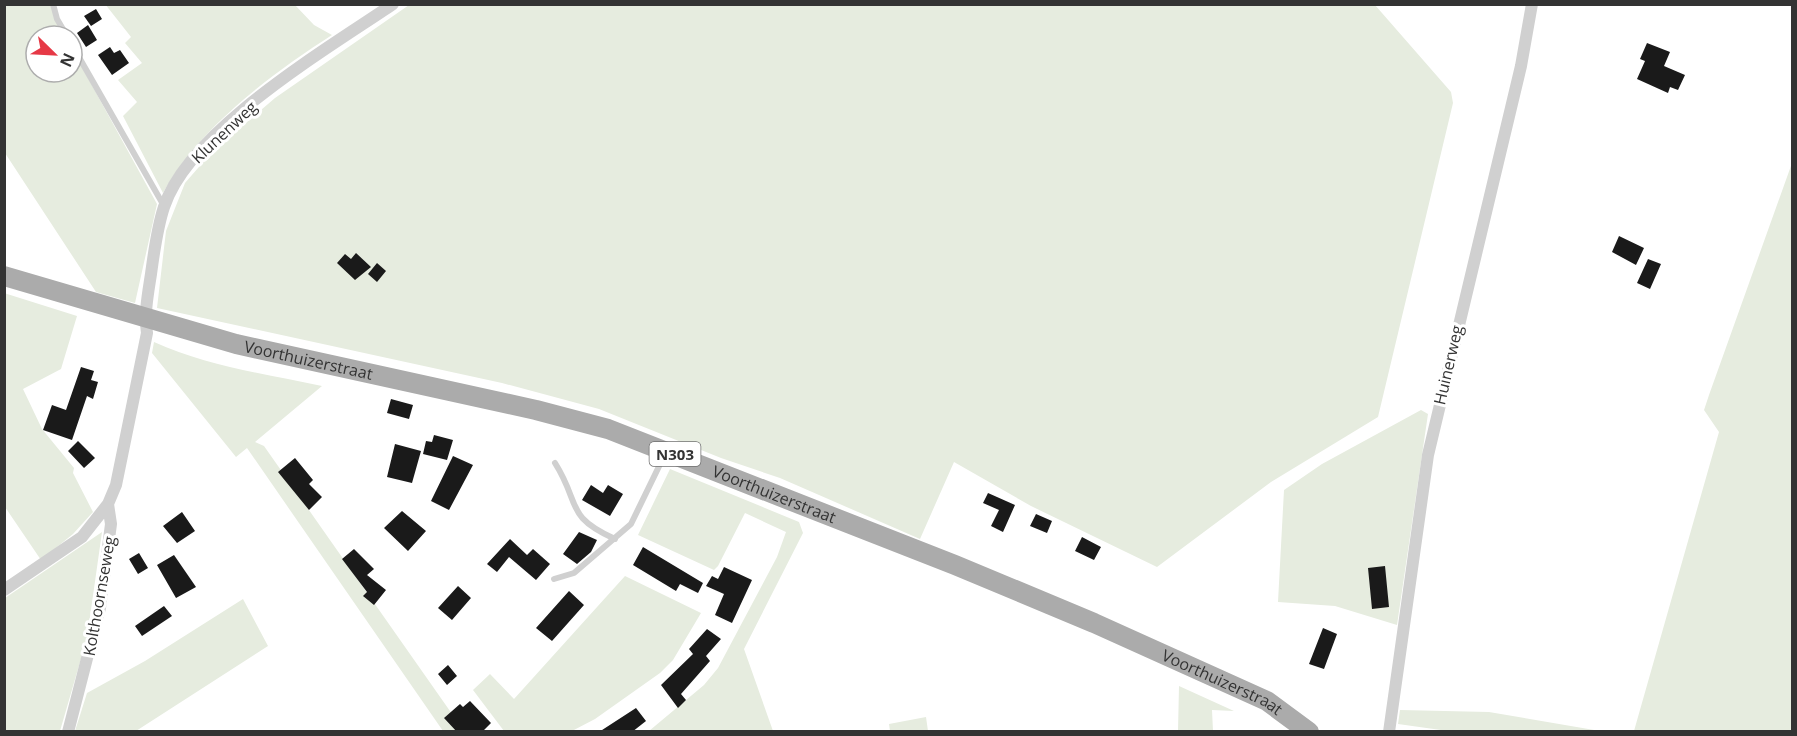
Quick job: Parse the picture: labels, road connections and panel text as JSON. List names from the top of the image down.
{
  "streets": {
    "main road": ["Voorthuizerstraat", "N303"],
    "street": ["Klunenweg", "Huinerweg", "Kolthoornseweg"]
  },
  "crossings": [
    ["Klunenweg", "Voorthuizerstraat"],
    ["Klunenweg", "Kolthoornseweg"],
    ["Voorthuizerstraat", "Kolthoornseweg"]
  ],
  "north": "bottom right"
}
